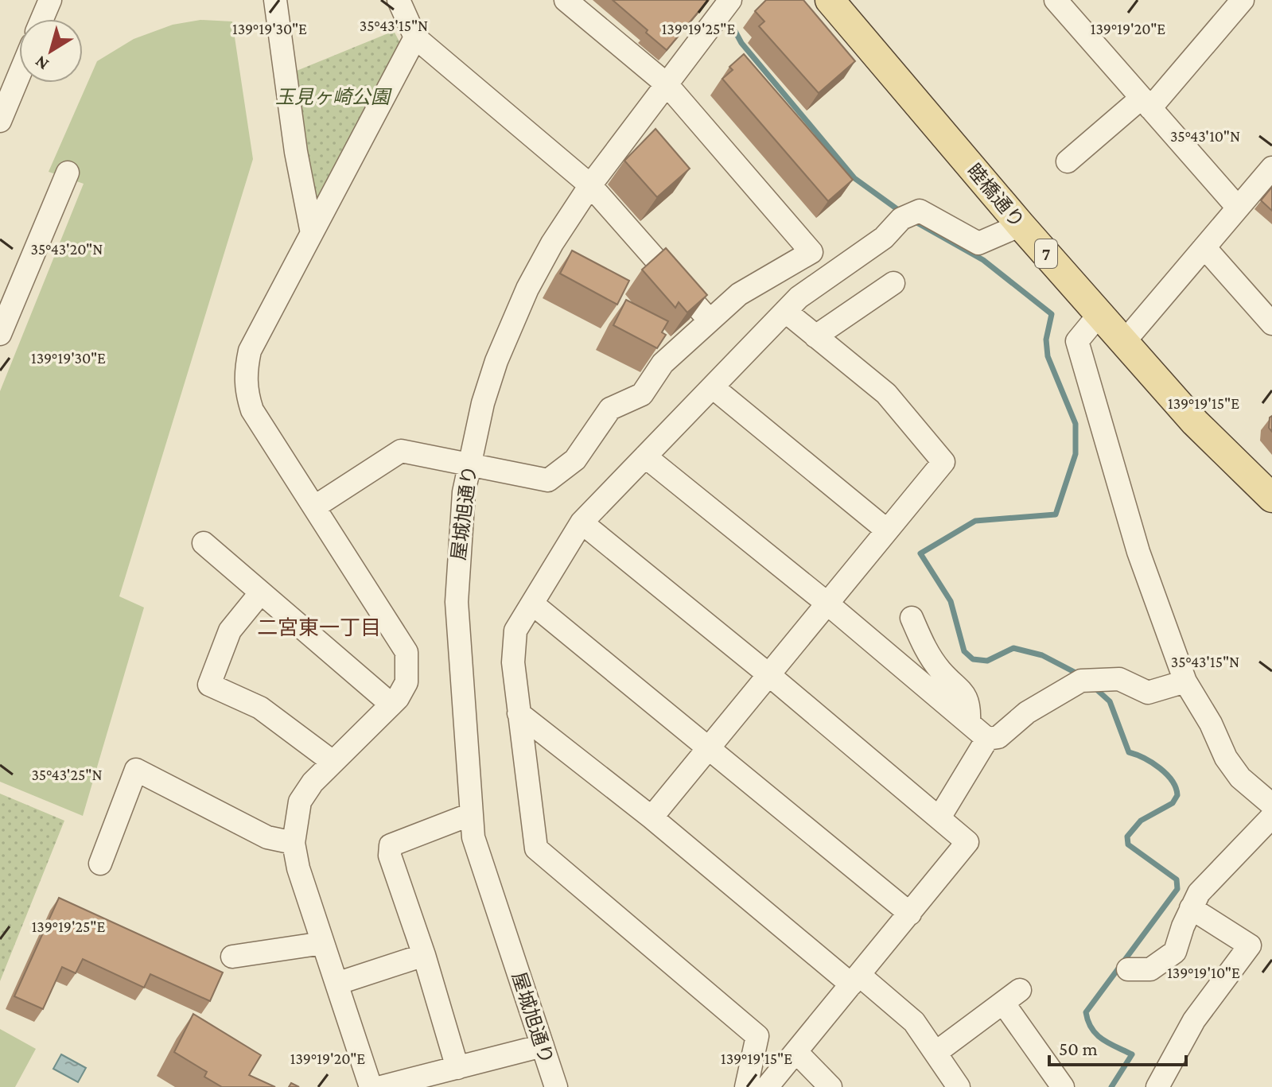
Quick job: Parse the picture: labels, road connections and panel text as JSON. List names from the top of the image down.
{
  "streets": {
    "main road": ["睦橋通り", "7"],
    "street": ["屋城旭通り"]
  },
  "districts": ["二宮東一丁目"],
  "parks": ["玉見ヶ崎公園"],
  "scale_bar": "50 m",
  "north": "bottom left",
  "coordinates": [
    "35°43'15\"N",
    "139°19'30\"E",
    "139°19'25\"E",
    "139°19'20\"E",
    "35°43'10\"N",
    "35°43'20\"N",
    "139°19'15\"E",
    "35°43'25\"N",
    "139°19'10\"E"
  ]
}
